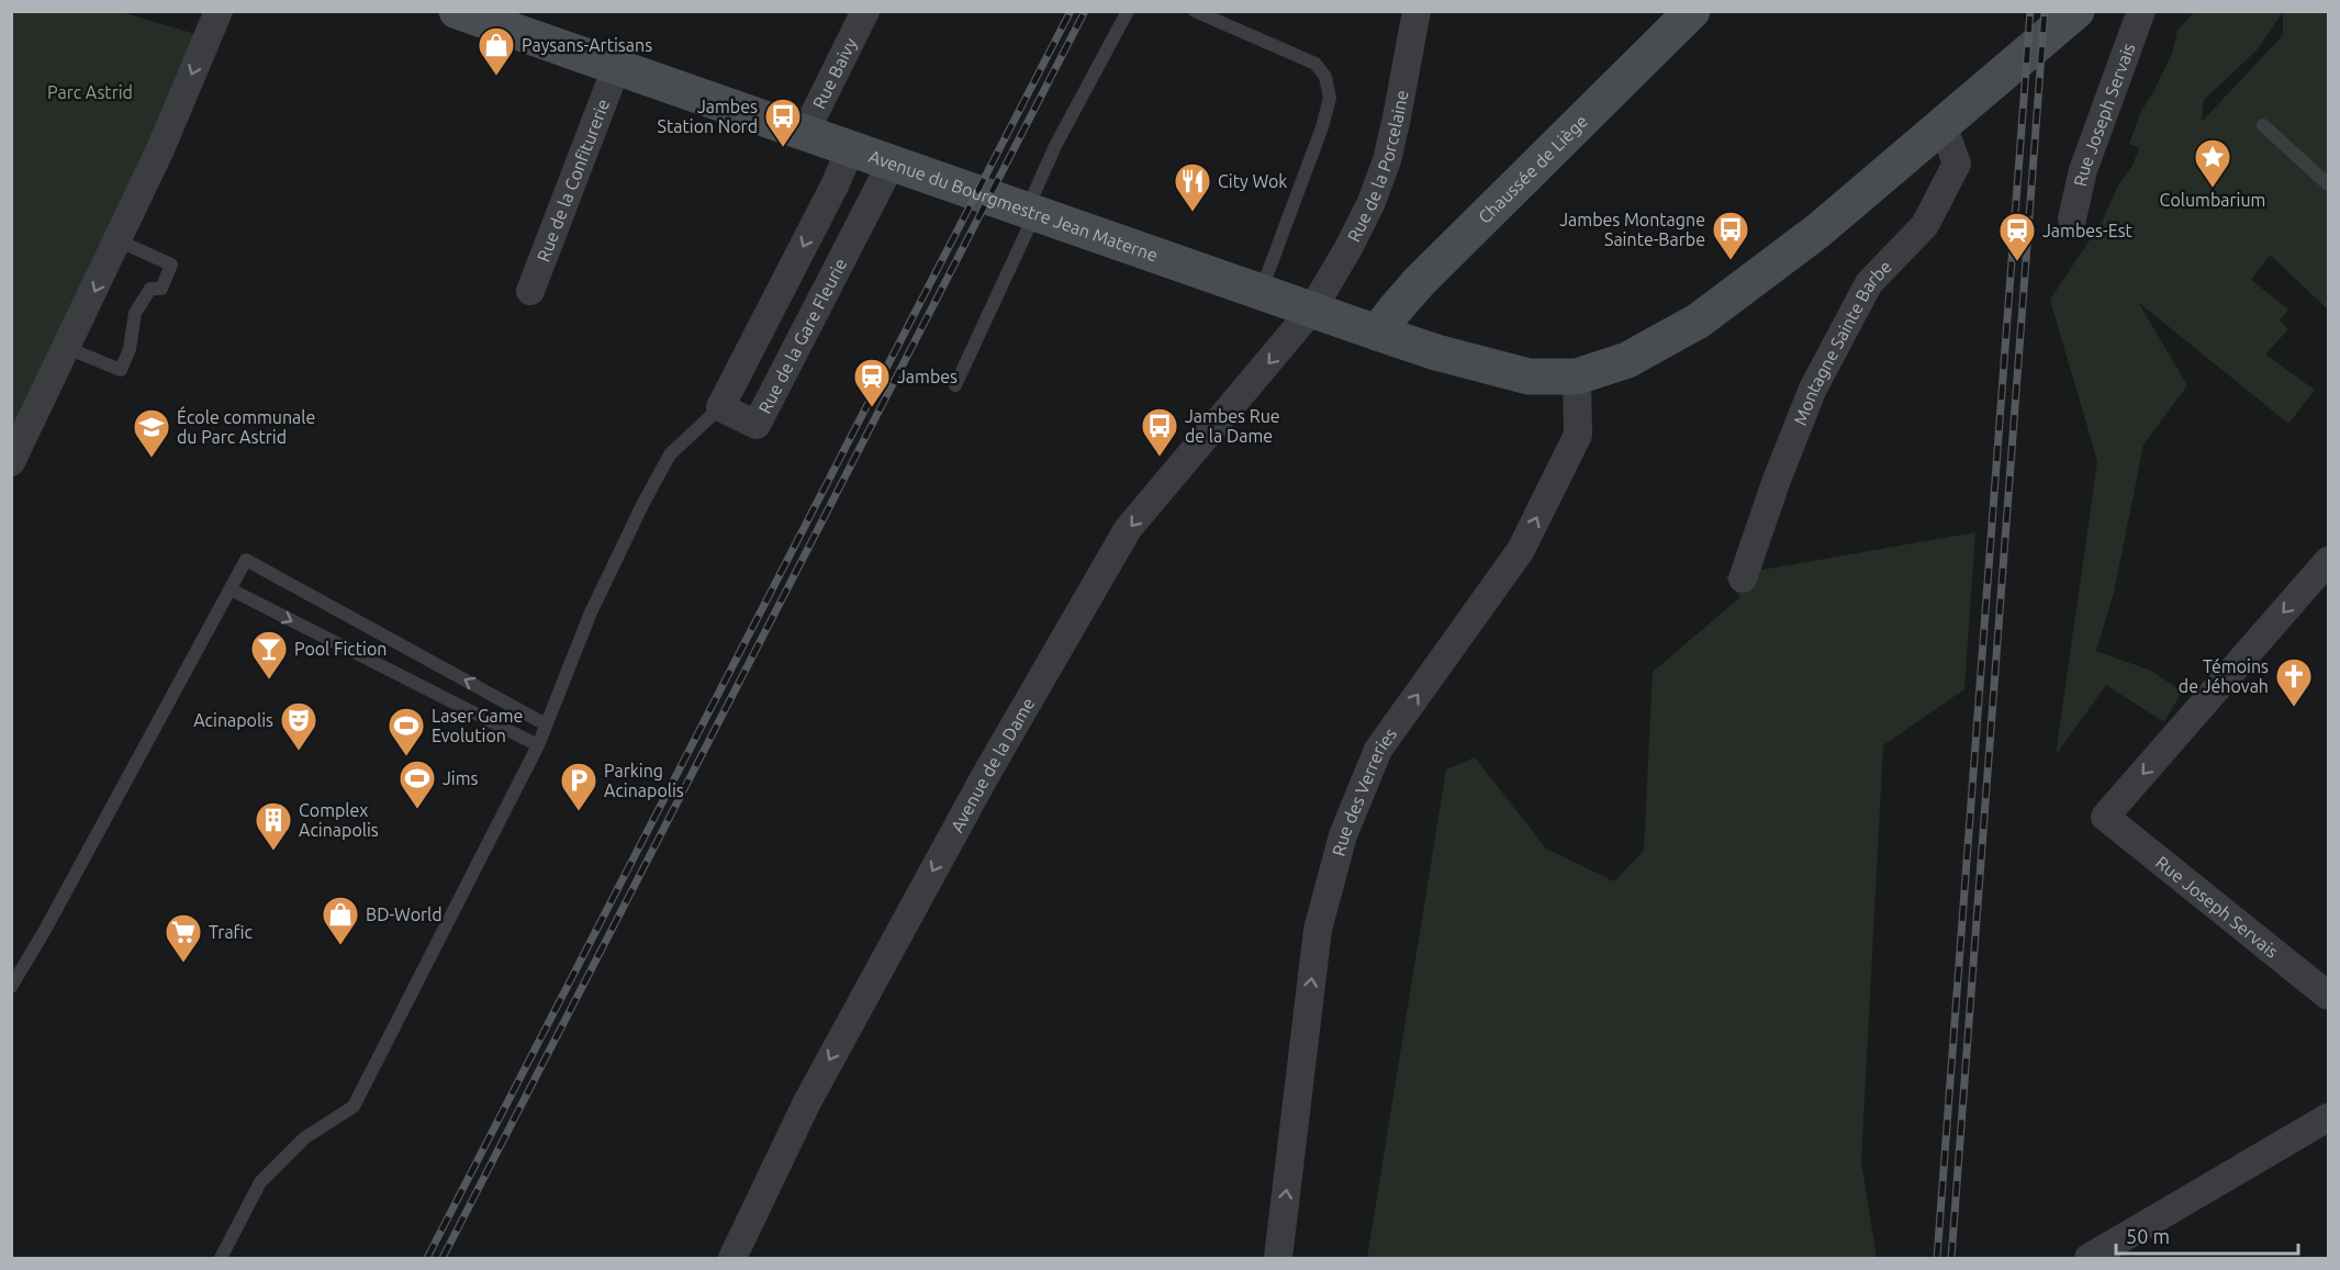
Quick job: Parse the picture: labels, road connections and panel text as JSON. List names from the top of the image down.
{
  "streets": {
    "main road": ["Chaussée de Liège", "Avenue du Bourgmestre Jean Materne"],
    "street": [
      "Rue Baivy",
      "Rue Joseph Servais",
      "Rue de la Porcelaine",
      "Rue de la Confiturerie",
      "Rue de la Gare Fleurie",
      "Montagne Sainte Barbe",
      "Avenue de la Dame",
      "Rue des Verreries"
    ]
  },
  "crossings": [
    ["Rue Baivy", "Avenue du Bourgmestre Jean Materne"],
    ["Rue de la Porcelaine", "Avenue du Bourgmestre Jean Materne"],
    ["Rue de la Porcelaine", "Avenue de la Dame"],
    ["Chaussée de Liège", "Avenue du Bourgmestre Jean Materne"],
    ["Rue de la Confiturerie", "Avenue du Bourgmestre Jean Materne"],
    ["Avenue du Bourgmestre Jean Materne", "Rue de la Gare Fleurie"],
    ["Avenue du Bourgmestre Jean Materne", "Avenue de la Dame"],
    ["Avenue du Bourgmestre Jean Materne", "Rue des Verreries"]
  ],
  "one_way": ["Avenue de la Dame", "Rue des Verreries"],
  "parks": ["Parc Astrid"],
  "places": {
    "shop": ["Paysans-Artisans", "BD-World"],
    "bus stop": ["Jambes Station Nord", "Jambes Montagne Sainte-Barbe", "Jambes Rue de la Dame"],
    "place": ["Columbarium"],
    "restaurant": ["City Wok"],
    "station": ["Jambes-Est", "Jambes"],
    "school or university": ["École communale du Parc Astrid"],
    "bar": ["Pool Fiction"],
    "church": ["Témoins de Jéhovah"],
    "theatre": ["Acinapolis"],
    "sports": ["Laser Game Evolution", "Jims"],
    "parking": ["Parking Acinapolis"],
    "building": ["Complex Acinapolis"],
    "supermarket": ["Trafic"]
  },
  "scale_bar": "50 m"
}
